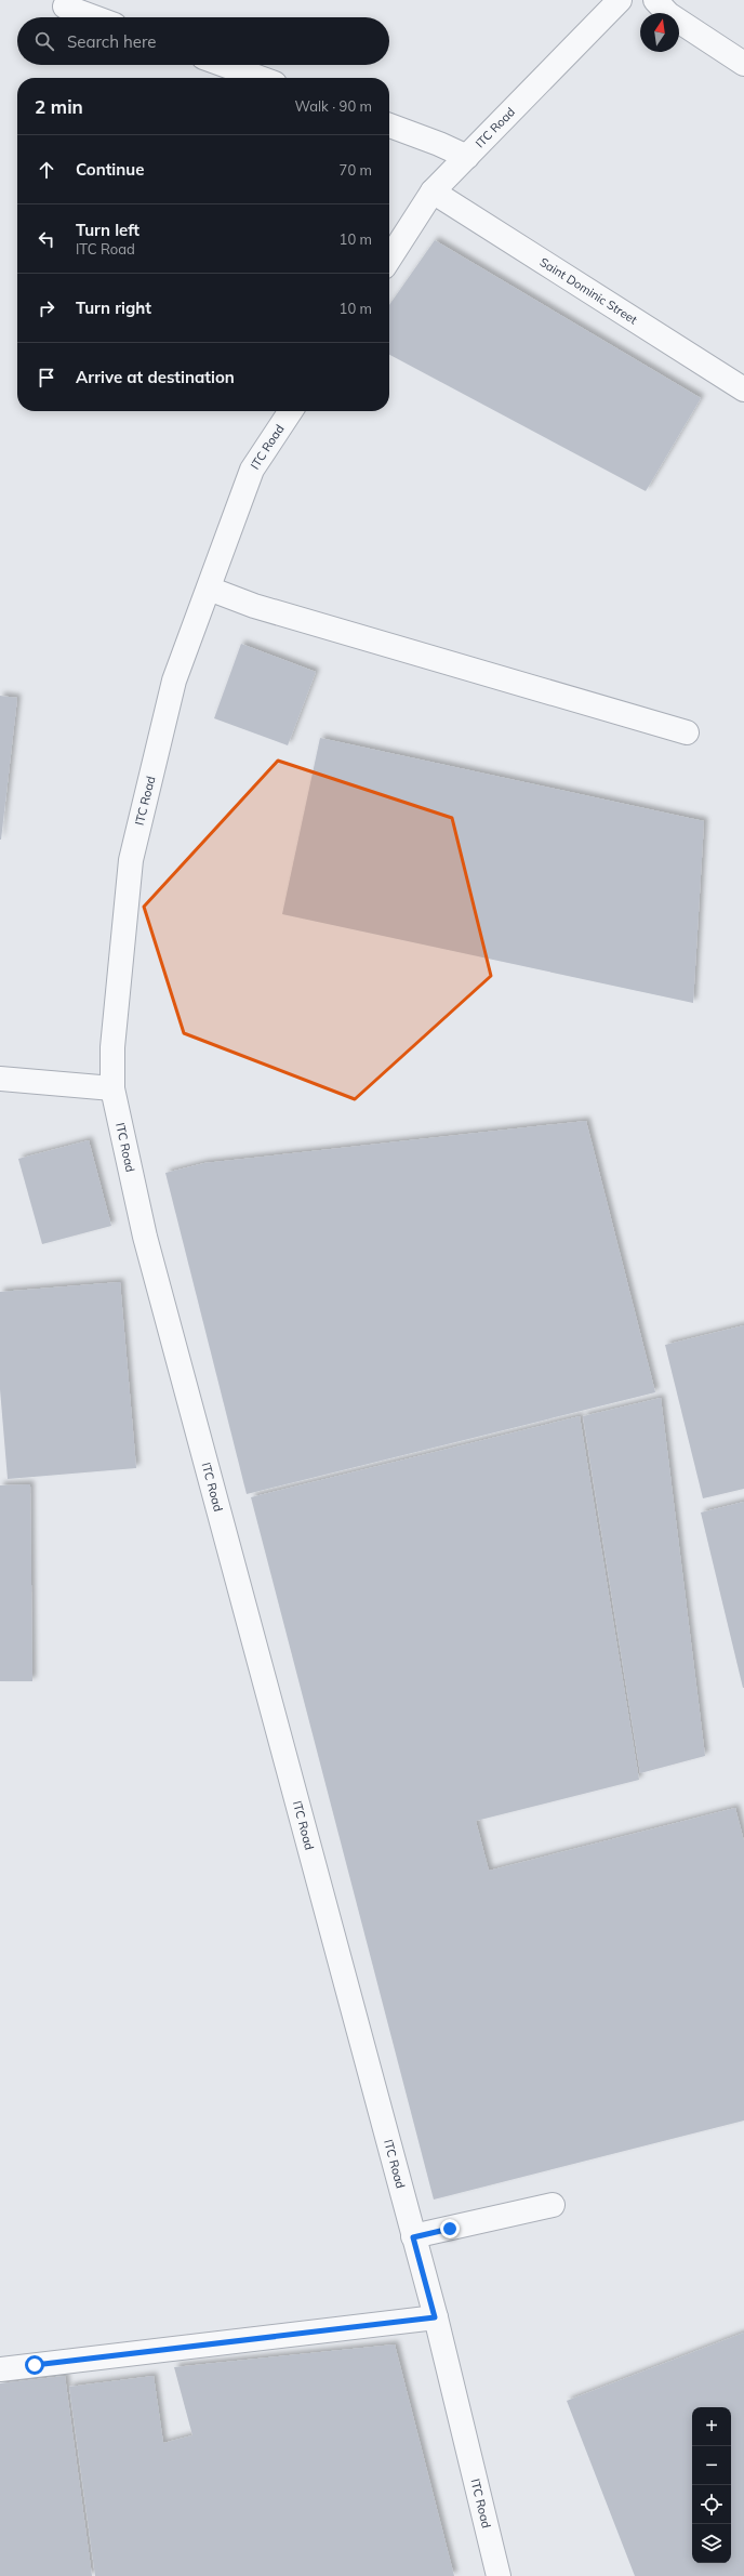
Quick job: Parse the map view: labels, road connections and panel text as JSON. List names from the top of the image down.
{
  "streets": {
    "street": ["ITC Road", "Saint Dominic Street"]
  },
  "crossings": [
    ["ITC Road", "Saint Dominic Street"]
  ],
  "north": "top",
  "page": {
    "search": "Search here",
    "heading": ["2 min", "Walk · 90 m"],
    "list": [
      ["Continue", "70 m"],
      ["Turn left", "ITC Road", "10 m"],
      ["Turn right", "10 m"],
      "Arrive at destination"
    ],
    "map_buttons": ["+", "−"]
  }
}
